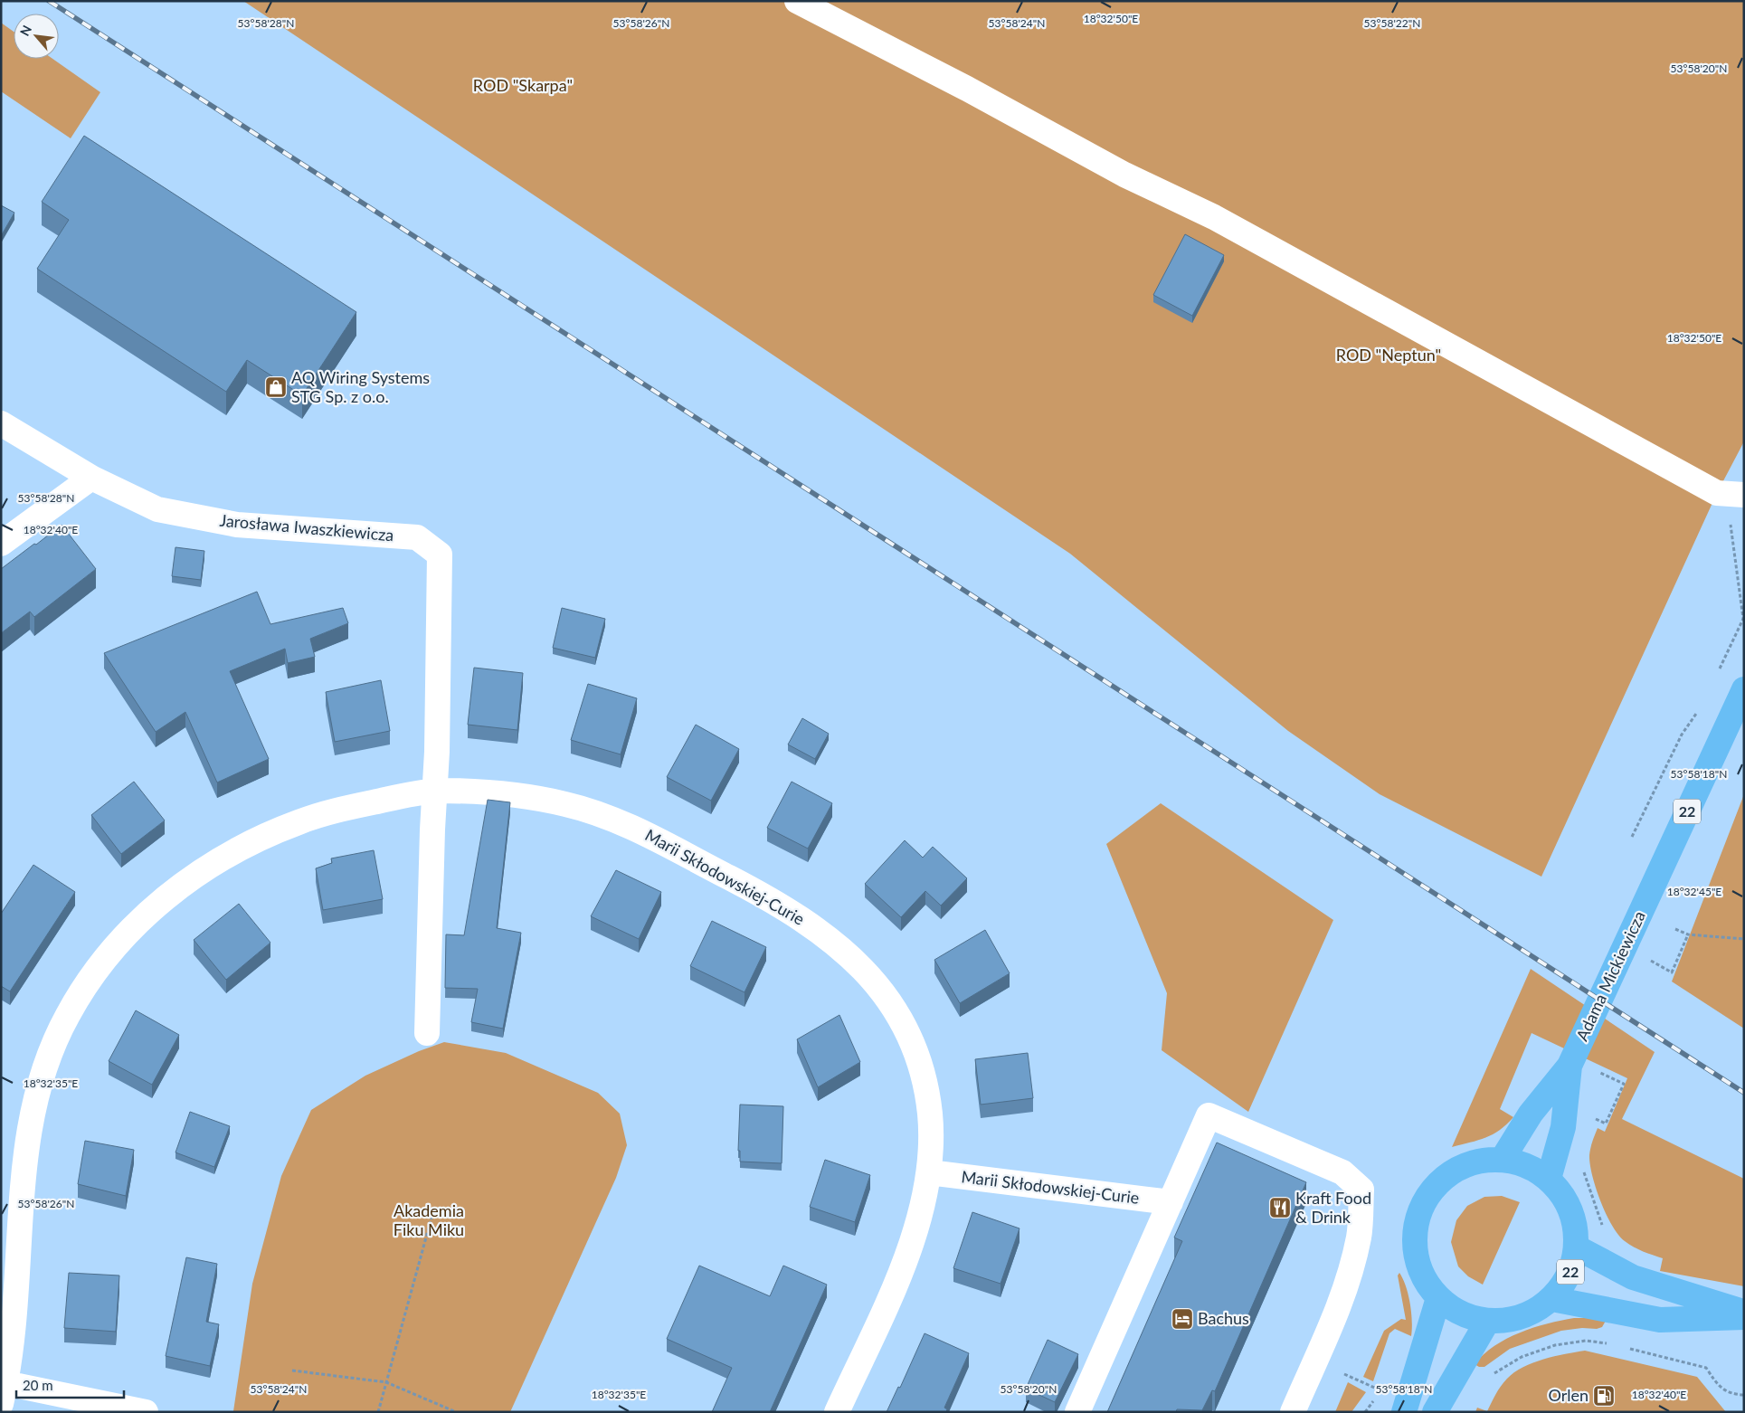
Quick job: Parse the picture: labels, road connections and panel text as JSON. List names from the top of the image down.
{
  "streets": {
    "main road": ["22", "Adama Mickiewicza"],
    "street": ["Jarosława Iwaszkiewicza", "Marii Skłodowskiej-Curie"]
  },
  "crossings": [
    ["Jarosława Iwaszkiewicza", "Marii Skłodowskiej-Curie"],
    ["22", "Adama Mickiewicza"]
  ],
  "parks": ["ROD \"Skarpa\"", "ROD \"Neptun\"", "Akademia Fiku Miku"],
  "places": {
    "shop": ["AQ Wiring Systems STG Sp. z o.o."],
    "restaurant": ["Kraft Food & Drink"],
    "hotel": ["Bachus"],
    "fuel station": ["Orlen"]
  },
  "scale_bar": "20 m",
  "north": "top left",
  "coordinates": [
    "18°32'50\"E",
    "53°58'24\"N",
    "53°58'28\"N",
    "53°58'26\"N",
    "53°58'22\"N",
    "53°58'20\"N",
    "18°32'40\"E",
    "53°58'18\"N",
    "18°32'45\"E",
    "18°32'35\"E"
  ]
}
